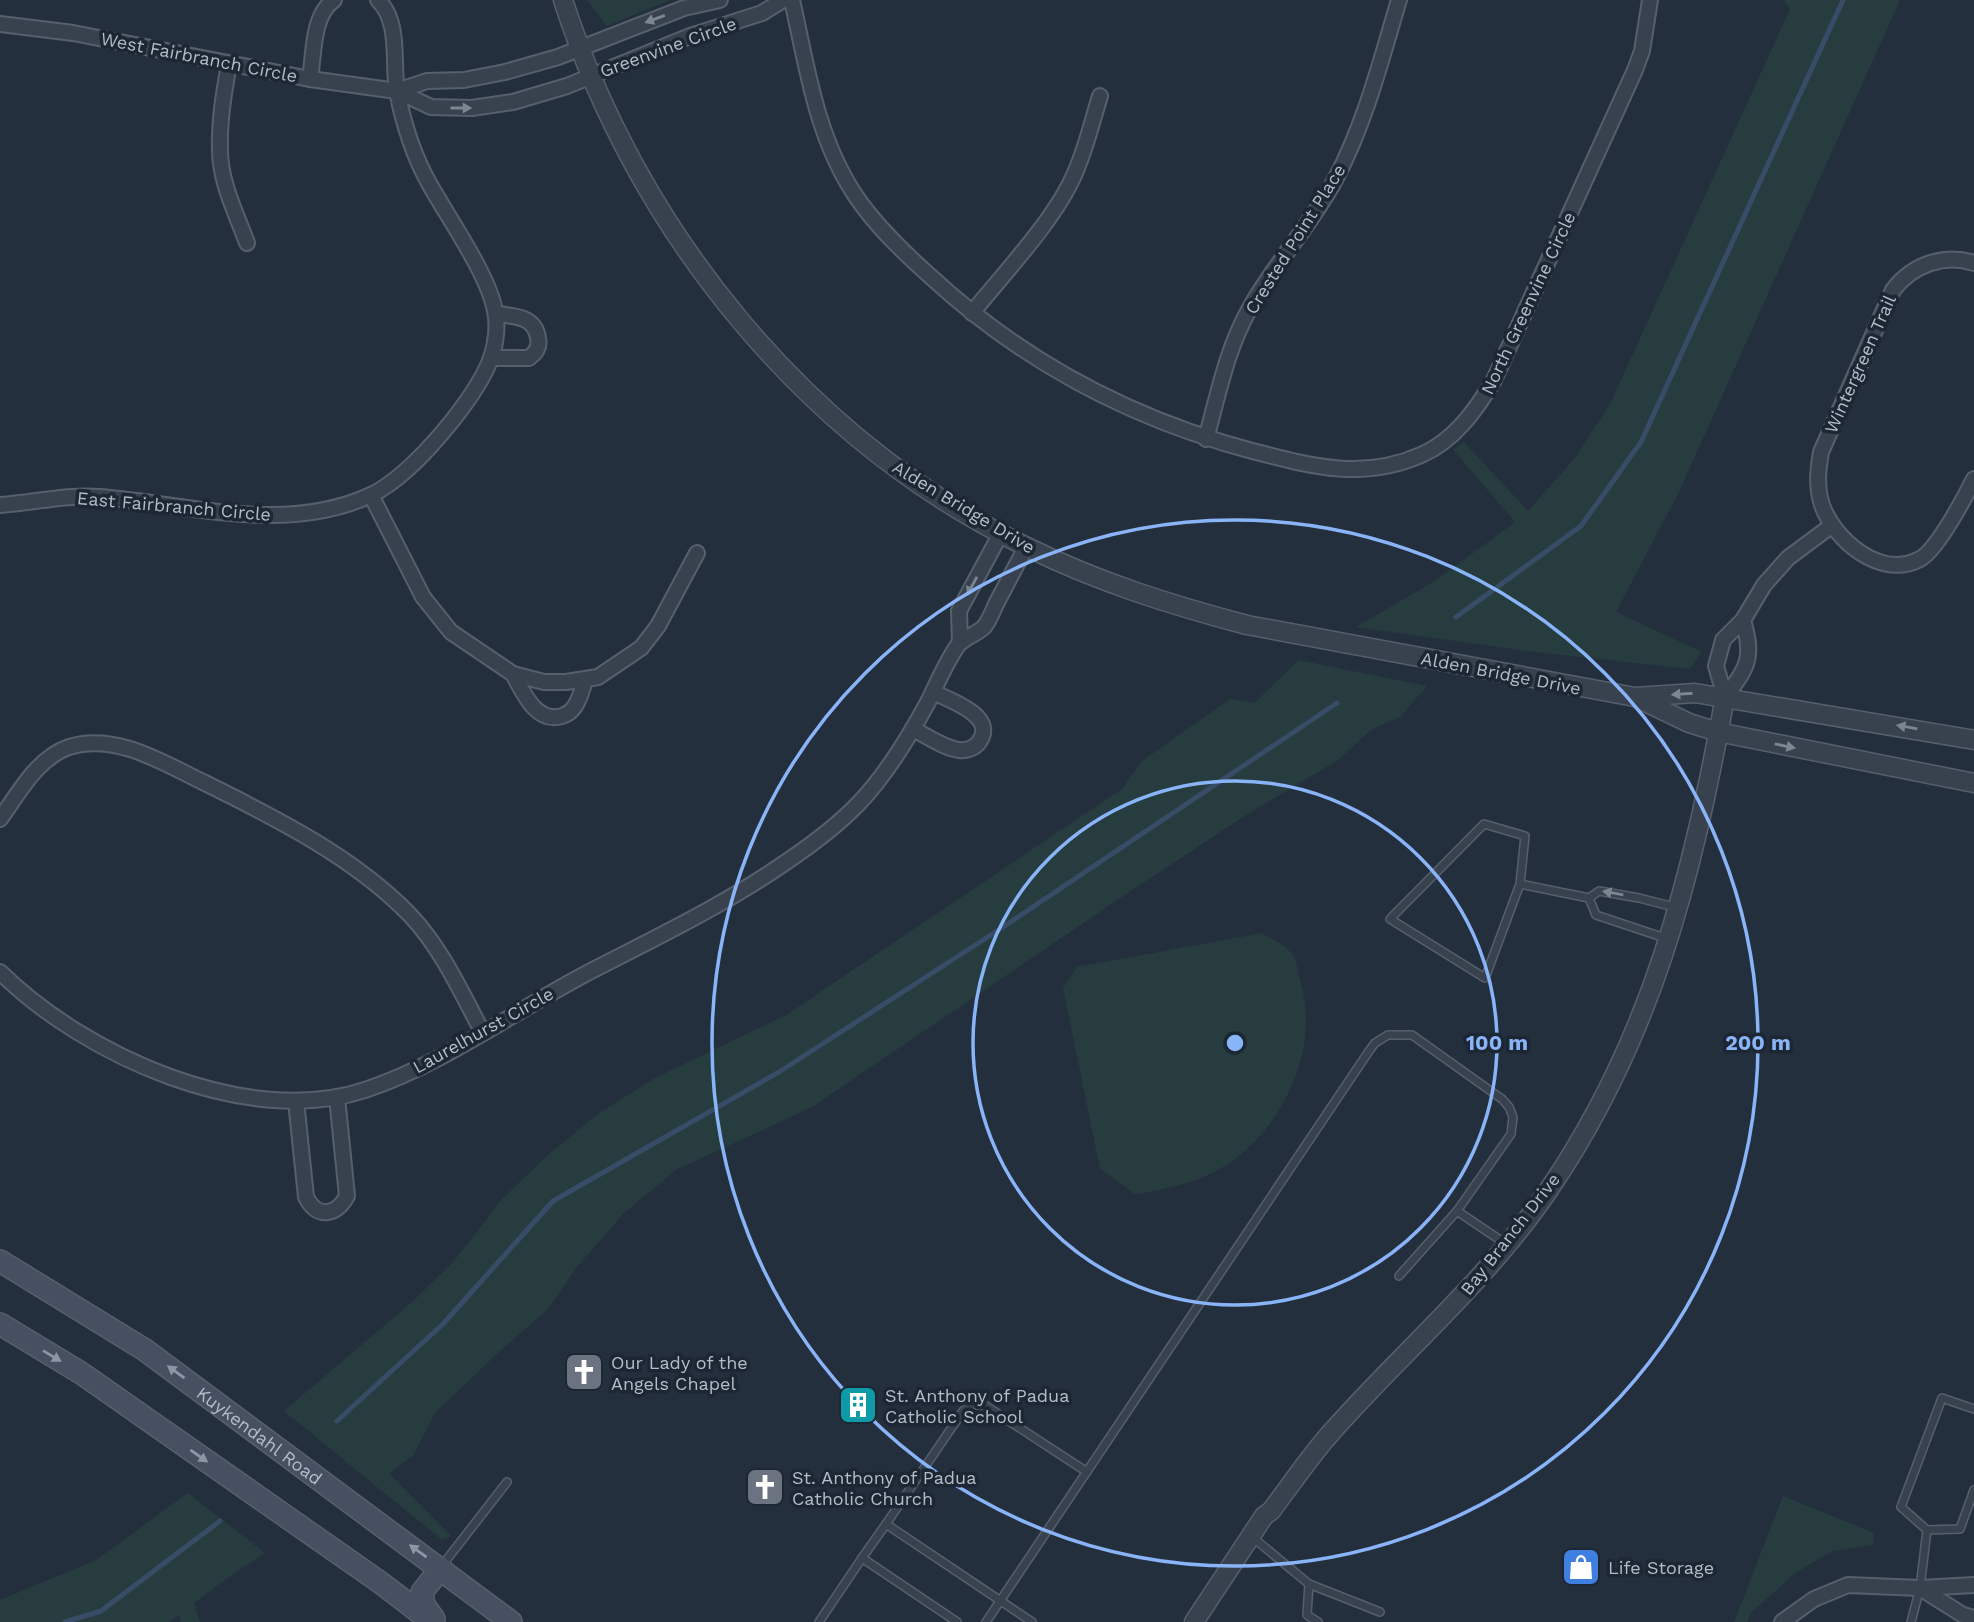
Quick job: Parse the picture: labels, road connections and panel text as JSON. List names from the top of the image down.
{
  "streets": {
    "main road": ["Kuykendahl Road"],
    "street": [
      "Greenvine Circle",
      "West Fairbranch Circle",
      "Crested Point Place",
      "North Greenvine Circle",
      "Wintergreen Trail",
      "East Fairbranch Circle",
      "Alden Bridge Drive",
      "Laurelhurst Circle",
      "Bay Branch Drive"
    ]
  },
  "crossings": [
    ["Greenvine Circle", "West Fairbranch Circle"],
    ["Greenvine Circle", "Alden Bridge Drive"],
    ["West Fairbranch Circle", "East Fairbranch Circle"],
    ["West Fairbranch Circle", "Alden Bridge Drive"],
    ["Crested Point Place", "North Greenvine Circle"],
    ["Alden Bridge Drive", "Laurelhurst Circle"],
    ["Alden Bridge Drive", "Bay Branch Drive"]
  ],
  "places": {
    "church": ["Our Lady of the Angels Chapel", "St. Anthony of Padua Catholic Church"],
    "building": ["St. Anthony of Padua Catholic School"],
    "shop": ["Life Storage"]
  },
  "rings": ["100 m", "200 m"]
}
